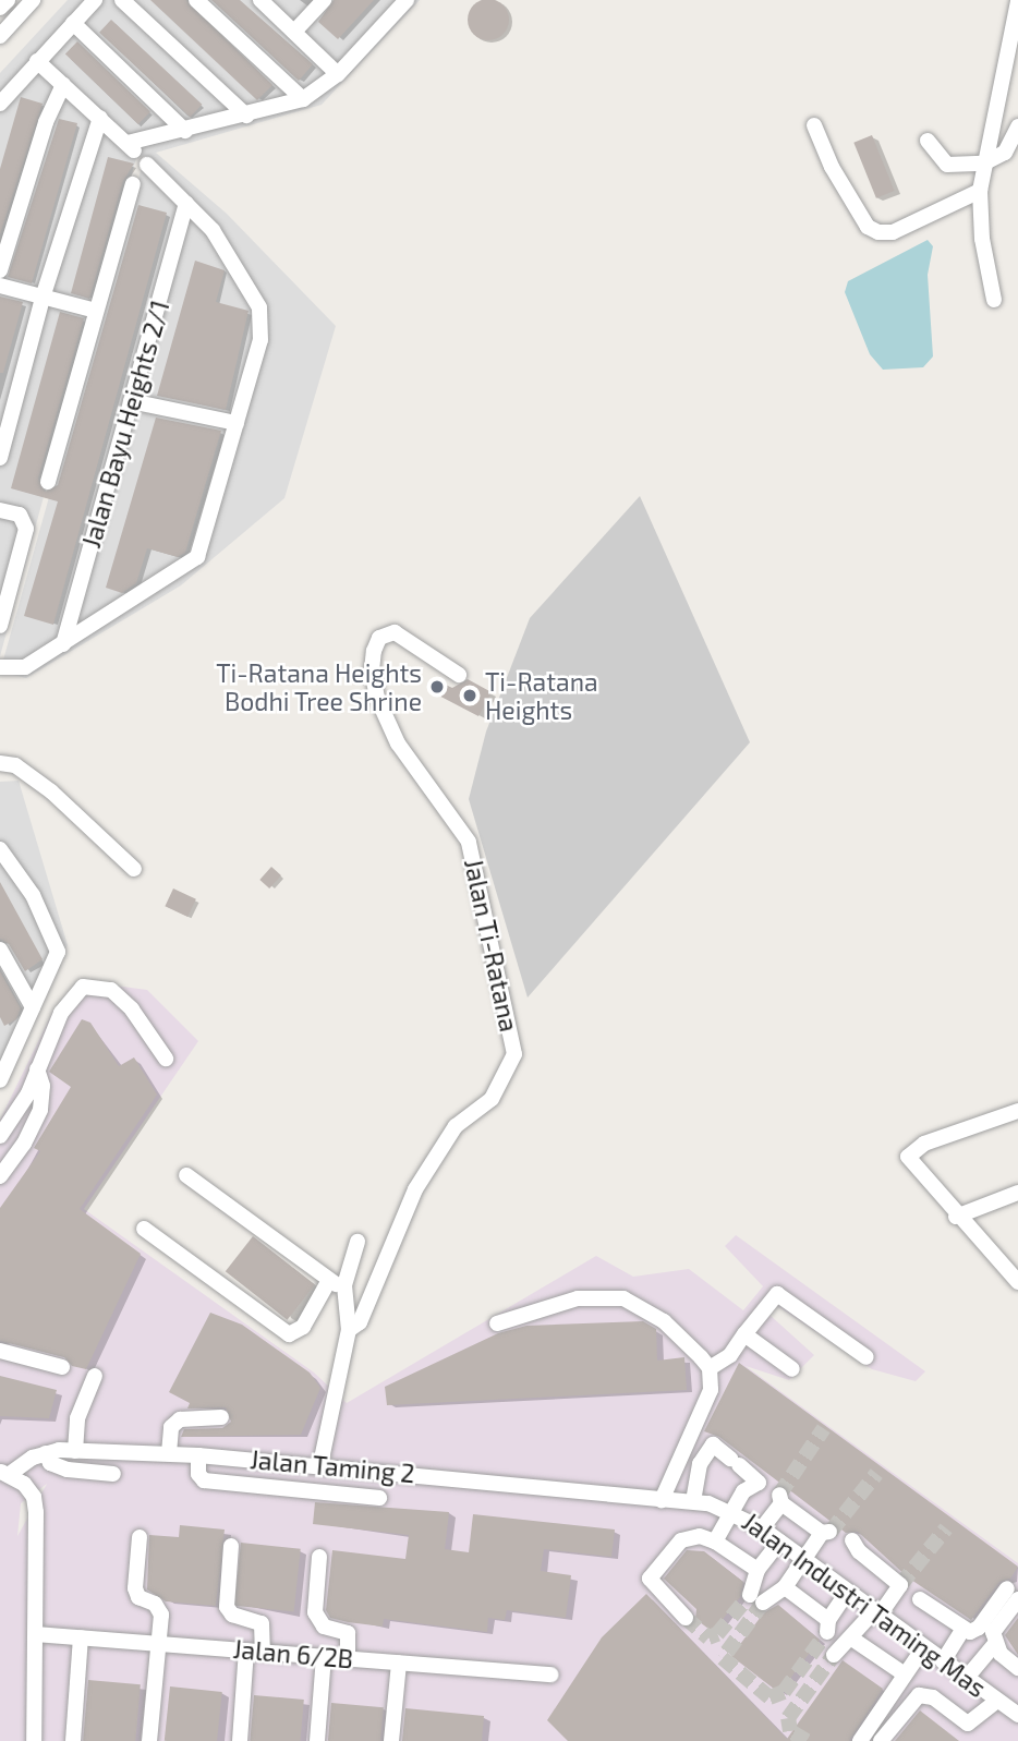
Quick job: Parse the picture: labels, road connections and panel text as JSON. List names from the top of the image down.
{
  "streets": {
    "street": [
      "Jalan Bayu Heights 2/1",
      "Jalan Ti-Ratana",
      "Jalan Taming 2",
      "Jalan Industri Taming Mas",
      "Jalan 6/2B"
    ]
  },
  "crossings": [
    ["Jalan Taming 2", "Jalan Industri Taming Mas"]
  ],
  "places": ["Ti-Ratana Heights Bodhi Tree Shrine", "Ti-Ratana Heights"]
}
